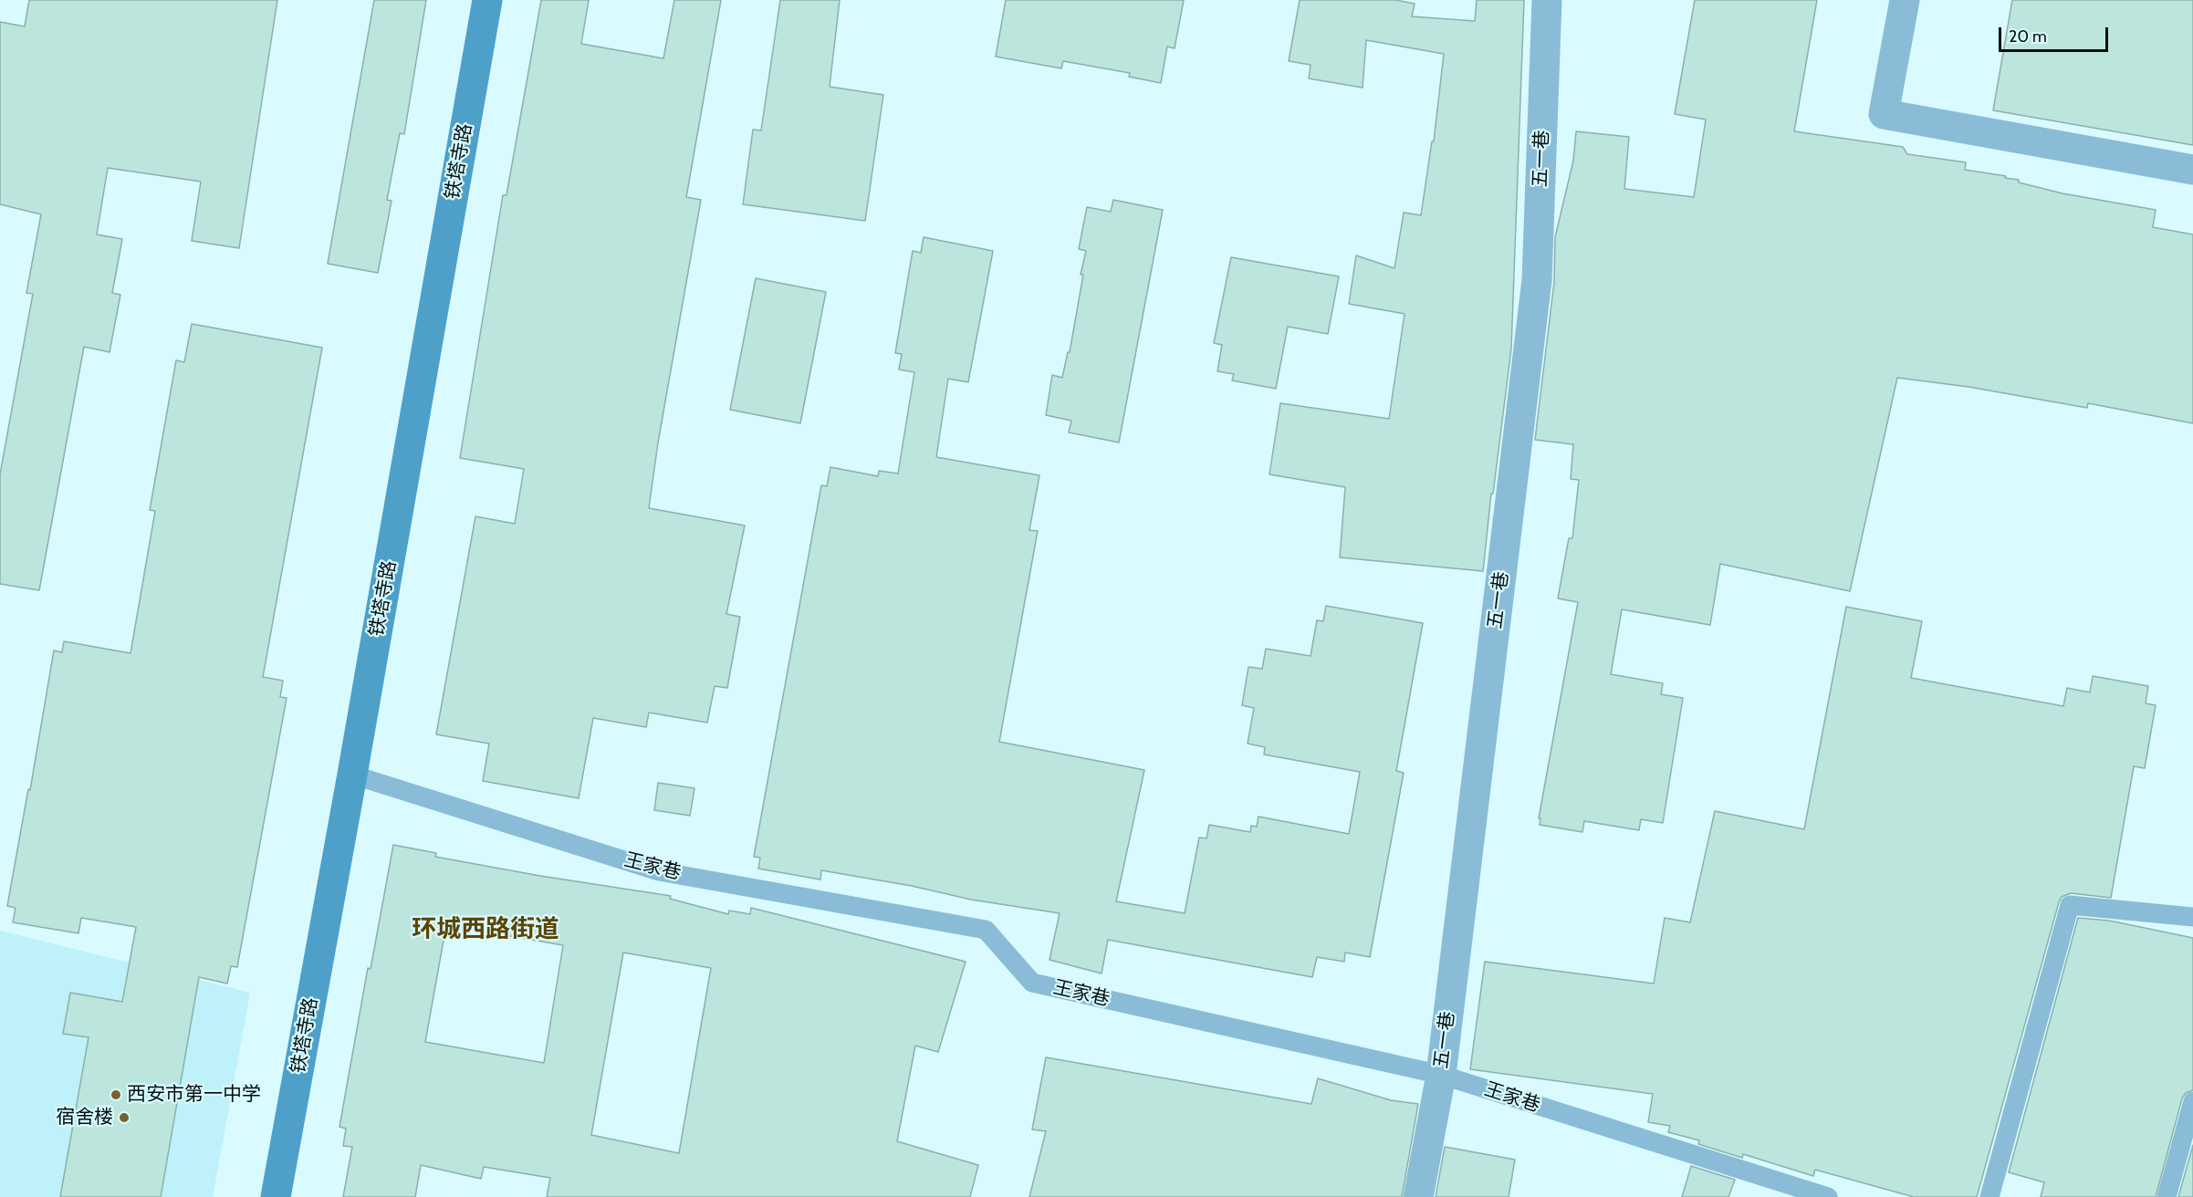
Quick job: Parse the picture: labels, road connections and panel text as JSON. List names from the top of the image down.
{
  "streets": {
    "street": ["五一巷", "铁塔寺路"],
    "lane": ["王家巷"]
  },
  "crossings": [
    ["五一巷", "王家巷"],
    ["铁塔寺路", "王家巷"]
  ],
  "districts": ["环城西路街道"],
  "places": ["西安市第一中学", "宿舍楼"],
  "scale_bar": "20 m"
}
